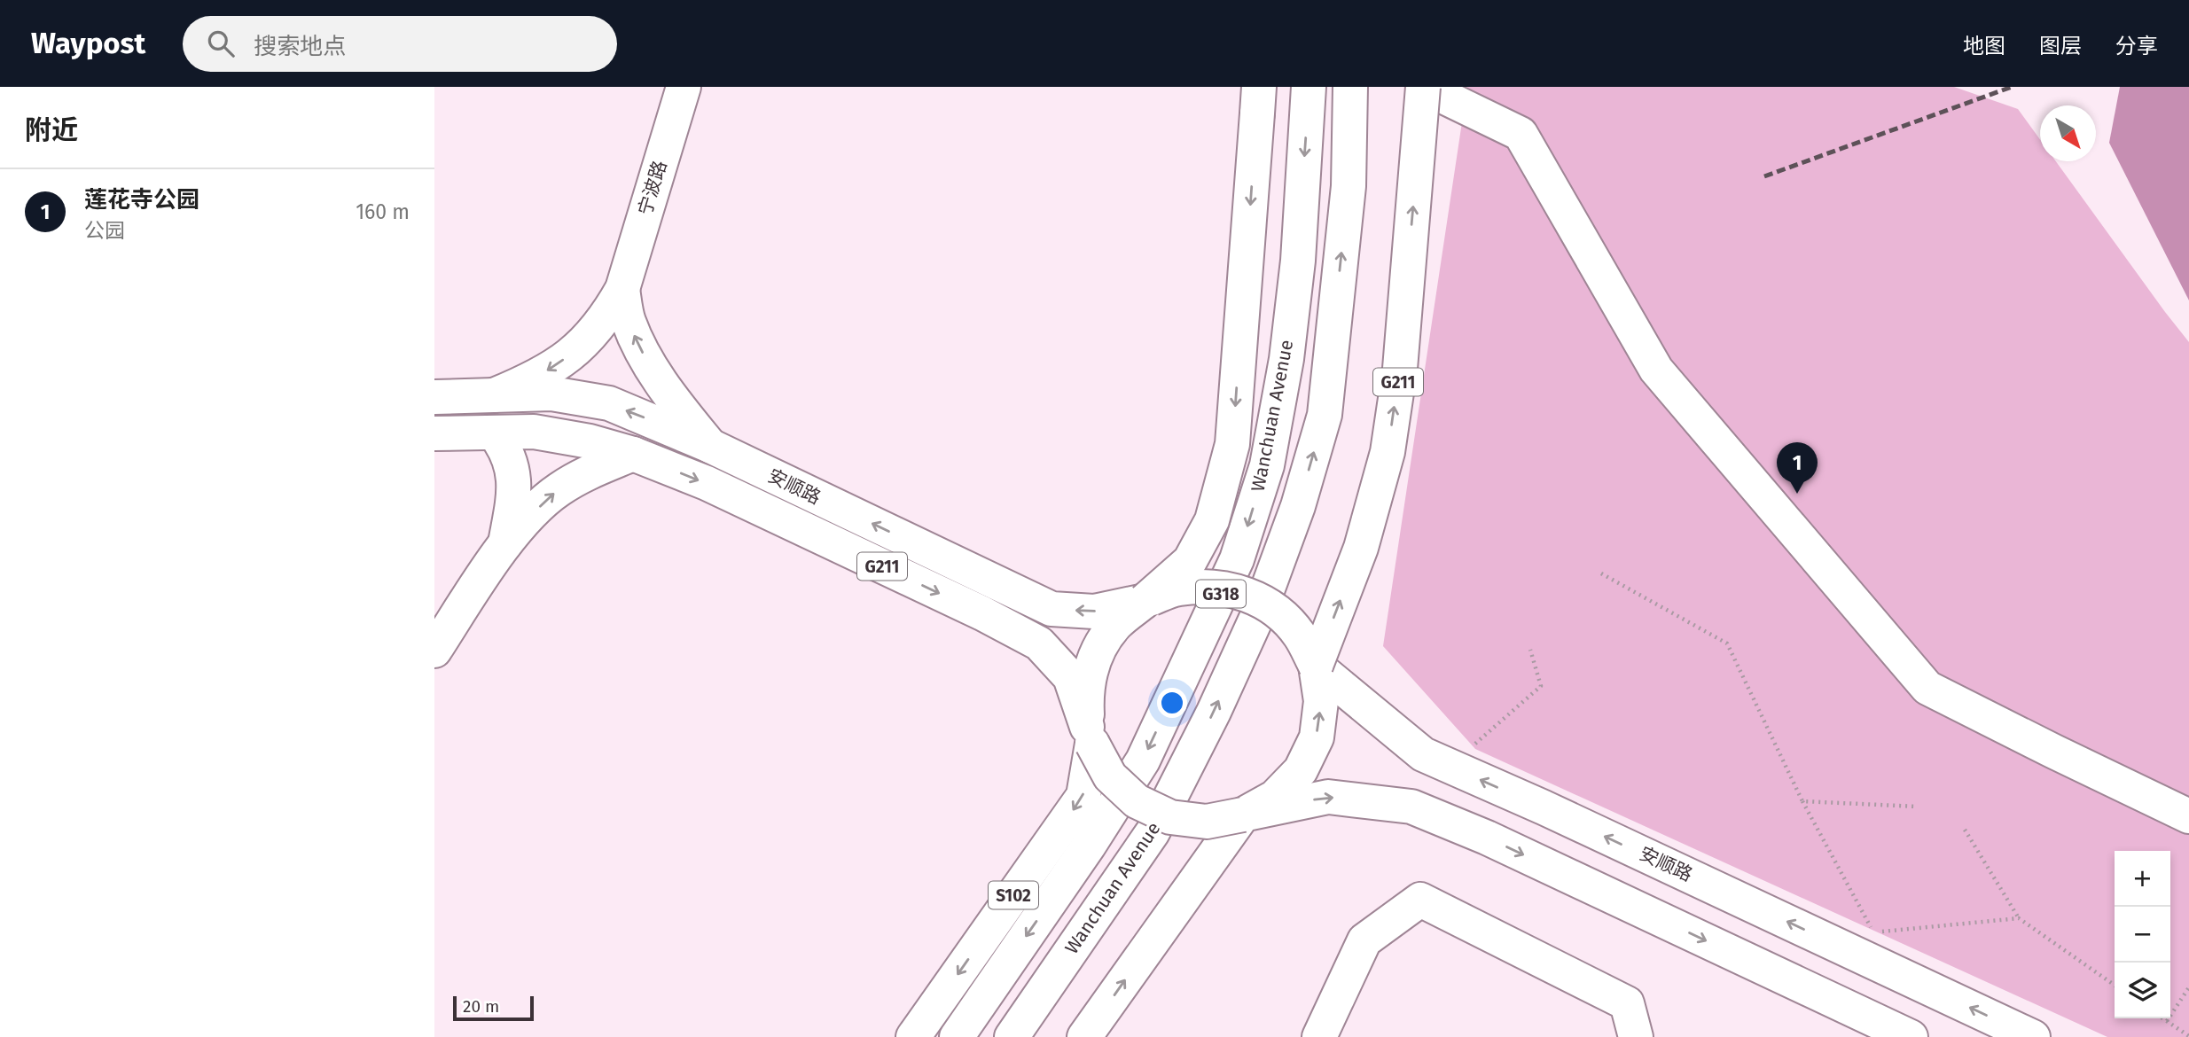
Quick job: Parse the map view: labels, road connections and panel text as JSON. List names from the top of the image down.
{
  "streets": {
    "main road": [
      "宁波路",
      "G211",
      "Wanchuan Avenue",
      "安顺路",
      "G318",
      "S102"
    ]
  },
  "crossings": [
    ["G211", "安顺路"],
    ["G211", "S102"],
    ["安顺路", "S102"]
  ],
  "scale_bar": "20 m",
  "north": "bottom right",
  "page": {
    "header": "Waypost",
    "search": "搜索地点",
    "nav": ["地图", "图层", "分享"],
    "heading": "附近",
    "list": [
      {
        "mark": "1",
        "name": "莲花寺公园",
        "note": "公园",
        "value": "160 m"
      }
    ],
    "pins": "1",
    "map_buttons": ["+", "−"],
    "scale": "20 m"
  }
}
